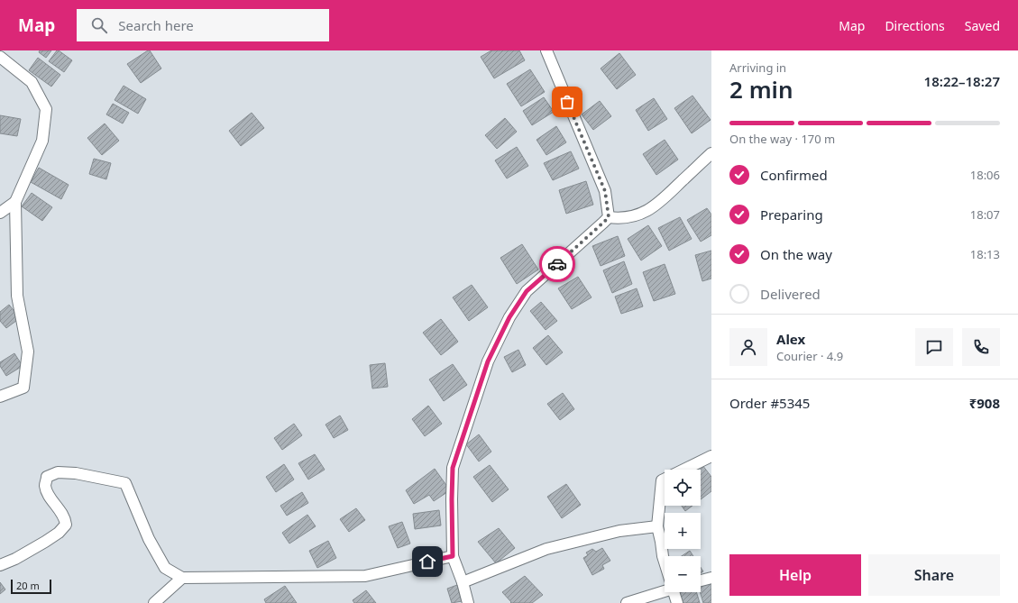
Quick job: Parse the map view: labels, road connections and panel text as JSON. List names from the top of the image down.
{
  "scale_bar": "20 m",
  "page": {
    "header": "Map",
    "search": "Search here",
    "nav": ["Map", "Directions", "Saved"],
    "heading": ["2 min", "Arriving in", "18:22–18:27"],
    "panel": [
      "Alex",
      "Courier · 4.9",
      "Order #5345",
      "₹908"
    ],
    "bar": "On the way · 170 m",
    "list": [
      ["Confirmed", "18:06"],
      ["Preparing", "18:07"],
      ["On the way", "18:13"],
      "Delivered"
    ],
    "map_buttons": ["+", "−"],
    "buttons": ["Help", "Share"],
    "scale": "20 m"
  }
}
